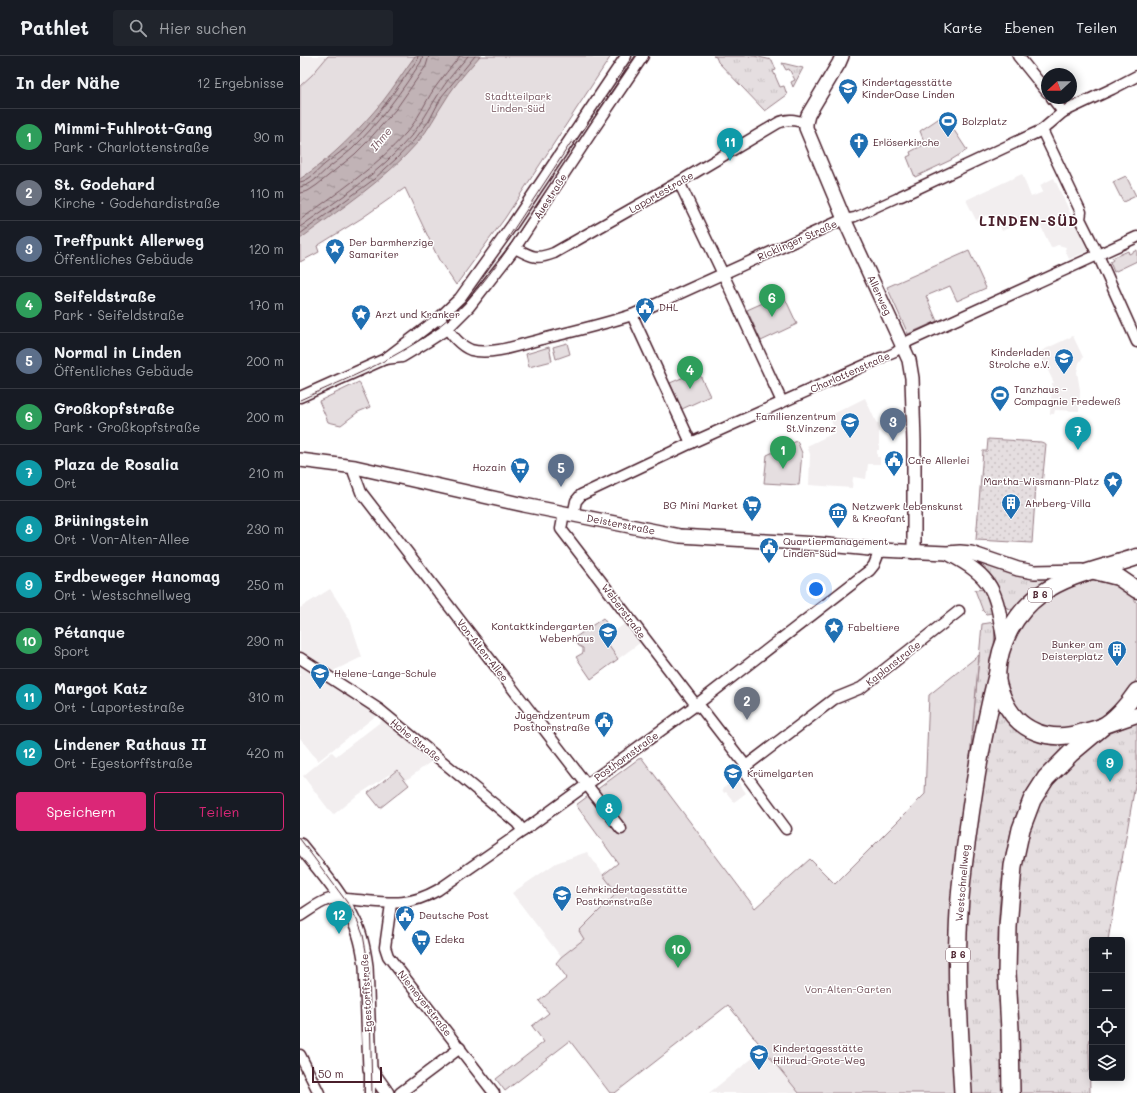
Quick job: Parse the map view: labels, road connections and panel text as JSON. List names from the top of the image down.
{
  "streets": {
    "highway": ["B 6", "Westschnellweg"],
    "street": [
      "Laportestraße",
      "Auestraße",
      "Ricklinger Straße",
      "Allerweg",
      "Charlottenstraße",
      "Deisterstraße",
      "Weberstraße",
      "Von-Alten-Allee",
      "Kaplanstraße",
      "Hohe Straße",
      "Posthornstraße",
      "Egestorffstraße",
      "Niemeyerstraße"
    ]
  },
  "crossings": [
    ["Laportestraße", "Auestraße"],
    ["Laportestraße", "Allerweg"],
    ["Auestraße", "Ricklinger Straße"],
    ["Ricklinger Straße", "Allerweg"],
    ["Allerweg", "Charlottenstraße"],
    ["Allerweg", "Deisterstraße"],
    ["Charlottenstraße", "Deisterstraße"],
    ["Charlottenstraße", "Weberstraße"],
    ["Deisterstraße", "B 6"],
    ["Deisterstraße", "Weberstraße"],
    ["Deisterstraße", "Von-Alten-Allee"],
    ["Deisterstraße", "Posthornstraße"],
    ["B 6", "Westschnellweg"],
    ["Weberstraße", "Kaplanstraße"],
    ["Weberstraße", "Posthornstraße"],
    ["Von-Alten-Allee", "Posthornstraße"],
    ["Hohe Straße", "Posthornstraße"],
    ["Posthornstraße", "Egestorffstraße"],
    ["Posthornstraße", "Niemeyerstraße"]
  ],
  "districts": ["LINDEN-SÜD"],
  "water": ["Ihme"],
  "parks": ["Stadtteilpark Linden-Süd", "Von-Alten-Garten"],
  "places": {
    "school or university": [
      "Kindertagesstätte KinderOase Linden",
      "Kinderladen Strolche e.V.",
      "Familienzentrum St.Vinzenz",
      "Kontaktkindergarten Weberhaus",
      "Helene-Lange-Schule",
      "Krümelgarten",
      "Lehrkindertagesstätte Posthornstraße",
      "Kindertagesstätte Hiltrud-Grote-Weg"
    ],
    "sports": ["Bolzplatz", "Tanzhaus - Compagnie Fredeweß"],
    "church": ["Erlöserkirche"],
    "place": [
      "Der barmherzige Samariter",
      "Arzt und Kranker",
      "Martha-Wissmann-Platz",
      "Fabeltiere"
    ],
    "public building": [
      "DHL",
      "Cafe Allerlei",
      "Quartiermanagement Linden-Süd",
      "Jugendzentrum Posthornstraße",
      "Deutsche Post"
    ],
    "supermarket": ["Hozain", "BG Mini Market", "Edeka"],
    "building": ["Ahrberg-Villa", "Bunker am Deisterplatz"],
    "museum": ["Netzwerk Lebenskunst & Kreofant"]
  },
  "scale_bar": "50 m",
  "north": "left",
  "page": {
    "header": "Pathlet",
    "search": "Hier suchen",
    "nav": ["Karte", "Ebenen", "Teilen"],
    "heading": ["In der Nähe", "12 Ergebnisse"],
    "list": [
      {
        "mark": "1",
        "name": "Mimmi-Fuhlrott-Gang",
        "note": "Park · Charlottenstraße",
        "value": "90 m"
      },
      {
        "mark": "2",
        "name": "St. Godehard",
        "note": "Kirche · Godehardistraße",
        "value": "110 m"
      },
      {
        "mark": "3",
        "name": "Treffpunkt Allerweg",
        "note": "Öffentliches Gebäude",
        "value": "120 m"
      },
      {
        "mark": "4",
        "name": "Seifeldstraße",
        "note": "Park · Seifeldstraße",
        "value": "170 m"
      },
      {
        "mark": "5",
        "name": "Normal in Linden",
        "note": "Öffentliches Gebäude",
        "value": "200 m"
      },
      {
        "mark": "6",
        "name": "Großkopfstraße",
        "note": "Park · Großkopfstraße",
        "value": "200 m"
      },
      {
        "mark": "7",
        "name": "Plaza de Rosalia",
        "note": "Ort",
        "value": "210 m"
      },
      {
        "mark": "8",
        "name": "Brüningstein",
        "note": "Ort · Von-Alten-Allee",
        "value": "230 m"
      },
      {
        "mark": "9",
        "name": "Erdbeweger Hanomag",
        "note": "Ort · Westschnellweg",
        "value": "250 m"
      },
      {
        "mark": "10",
        "name": "Pétanque",
        "note": "Sport",
        "value": "290 m"
      },
      {
        "mark": "11",
        "name": "Margot Katz",
        "note": "Ort · Laportestraße",
        "value": "310 m"
      },
      {
        "mark": "12",
        "name": "Lindener Rathaus II",
        "note": "Ort · Egestorffstraße",
        "value": "420 m"
      }
    ],
    "pins": [
      "11",
      "6",
      "4",
      "3",
      "7",
      "1",
      "5",
      "2",
      "9",
      "8",
      "12",
      "10"
    ],
    "buttons": ["Speichern", "Teilen"],
    "map_buttons": ["+", "−"],
    "scale": "50 m"
  }
}
